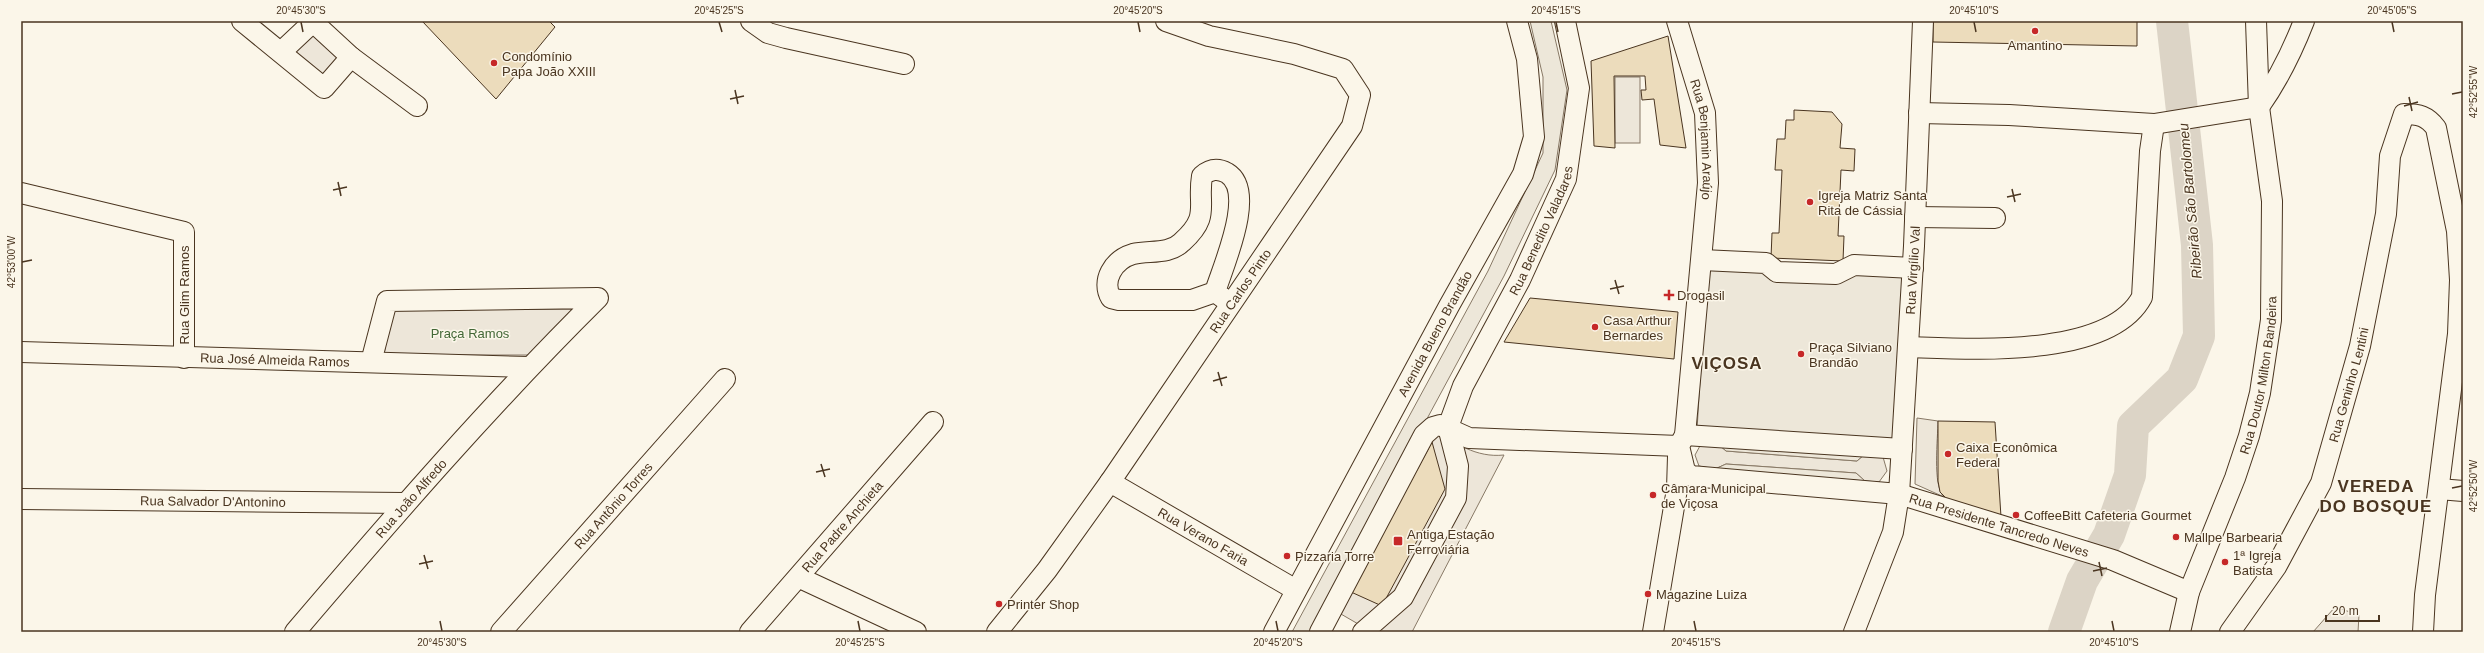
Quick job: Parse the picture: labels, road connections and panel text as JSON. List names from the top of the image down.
{
  "streets": {
    "street": [
      "Rua Benjamin Araújo",
      "Rua Benedito Valadares",
      "Rua Virgílio Val",
      "Rua Carlos Pinto",
      "Rua Glim Ramos",
      "Avenida Bueno Brandão",
      "Rua José Almeida Ramos",
      "Rua Doutor Milton Bandeira",
      "Rua Geninho Lentini",
      "Rua João Alfredo",
      "Rua Salvador D'Antonino",
      "Rua Antônio Torres",
      "Rua Presidente Tancredo Neves",
      "Rua Padre Anchieta",
      "Rua Verano Faria"
    ]
  },
  "crossings": [
    ["Rua Benjamin Araújo", "Rua Presidente Tancredo Neves"],
    ["Rua Virgílio Val", "Rua Presidente Tancredo Neves"],
    ["Rua Carlos Pinto", "Rua Verano Faria"],
    ["Rua Glim Ramos", "Rua José Almeida Ramos"],
    ["Avenida Bueno Brandão", "Rua Verano Faria"],
    ["Rua José Almeida Ramos", "Rua João Alfredo"],
    ["Rua Doutor Milton Bandeira", "Rua Presidente Tancredo Neves"],
    ["Rua João Alfredo", "Rua Salvador D'Antonino"]
  ],
  "districts": ["VIÇOSA", "VEREDA DO BOSQUE"],
  "water": ["Ribeirão São Bartolomeu"],
  "parks": ["Praça Ramos"],
  "places": {
    "other": [
      "Amantino",
      "Condomínio Papa João XXIII",
      "Igreja Matriz Santa Rita de Cássia",
      "Casa Arthur Bernardes",
      "Praça Silviano Brandão",
      "Caixa Econômica Federal",
      "Câmara Municipal de Viçosa",
      "CoffeeBitt Cafeteria Gourmet",
      "Mallpe Barbearia",
      "Pizzaria Torre",
      "1ª Igreja Batista",
      "Magazine Luiza",
      "Printer Shop"
    ],
    "health": ["Drogasil"],
    "transit": ["Antiga Estação Ferroviária"]
  },
  "scale_bar": "20 m",
  "coordinates": [
    "20°45'30\"S",
    "20°45'25\"S",
    "20°45'20\"S",
    "20°45'15\"S",
    "20°45'10\"S",
    "20°45'05\"S",
    "42°52'55\"W",
    "42°53'00\"W",
    "42°52'50\"W"
  ]
}
